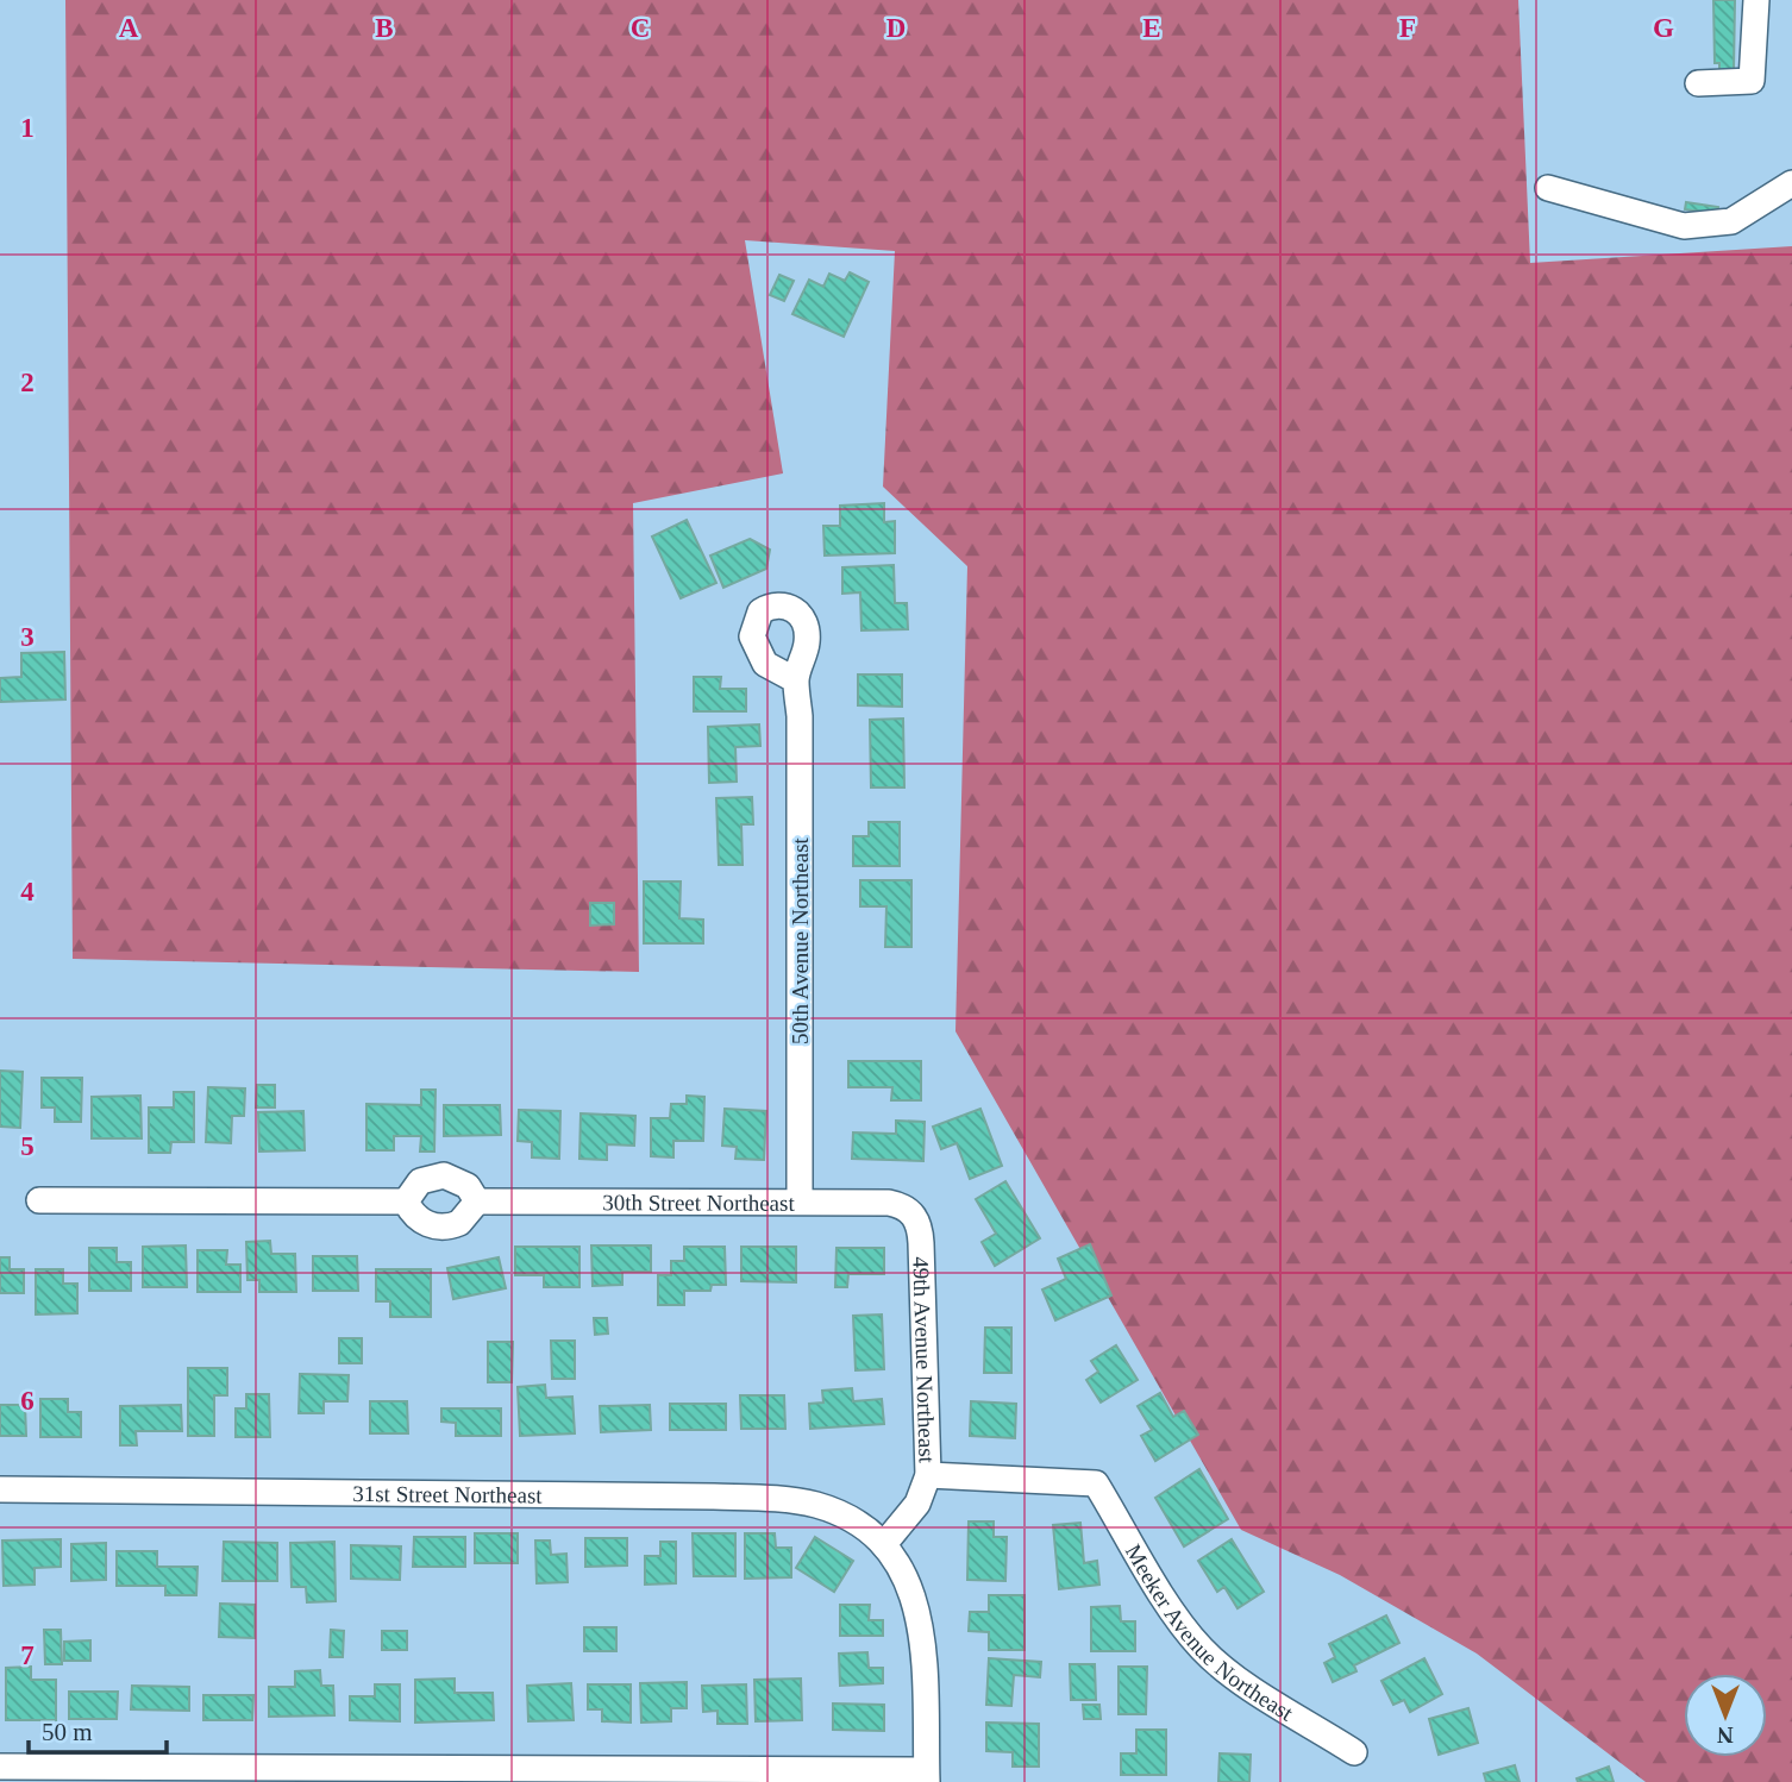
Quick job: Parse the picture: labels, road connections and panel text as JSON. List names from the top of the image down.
{
  "streets": {
    "street": [
      "50th Avenue Northeast",
      "30th Street Northeast",
      "49th Avenue Northeast",
      "31st Street Northeast",
      "Meeker Avenue Northeast"
    ]
  },
  "crossings": [
    ["50th Avenue Northeast", "30th Street Northeast"],
    ["30th Street Northeast", "49th Avenue Northeast"],
    ["49th Avenue Northeast", "31st Street Northeast"],
    ["49th Avenue Northeast", "Meeker Avenue Northeast"]
  ],
  "scale_bar": "50 m",
  "north": "bottom",
  "grid": {
    "columns": [
      "A",
      "B",
      "C",
      "D",
      "E",
      "F",
      "G"
    ],
    "rows": [
      "1",
      "2",
      "3",
      "4",
      "5",
      "6",
      "7"
    ]
  }
}
